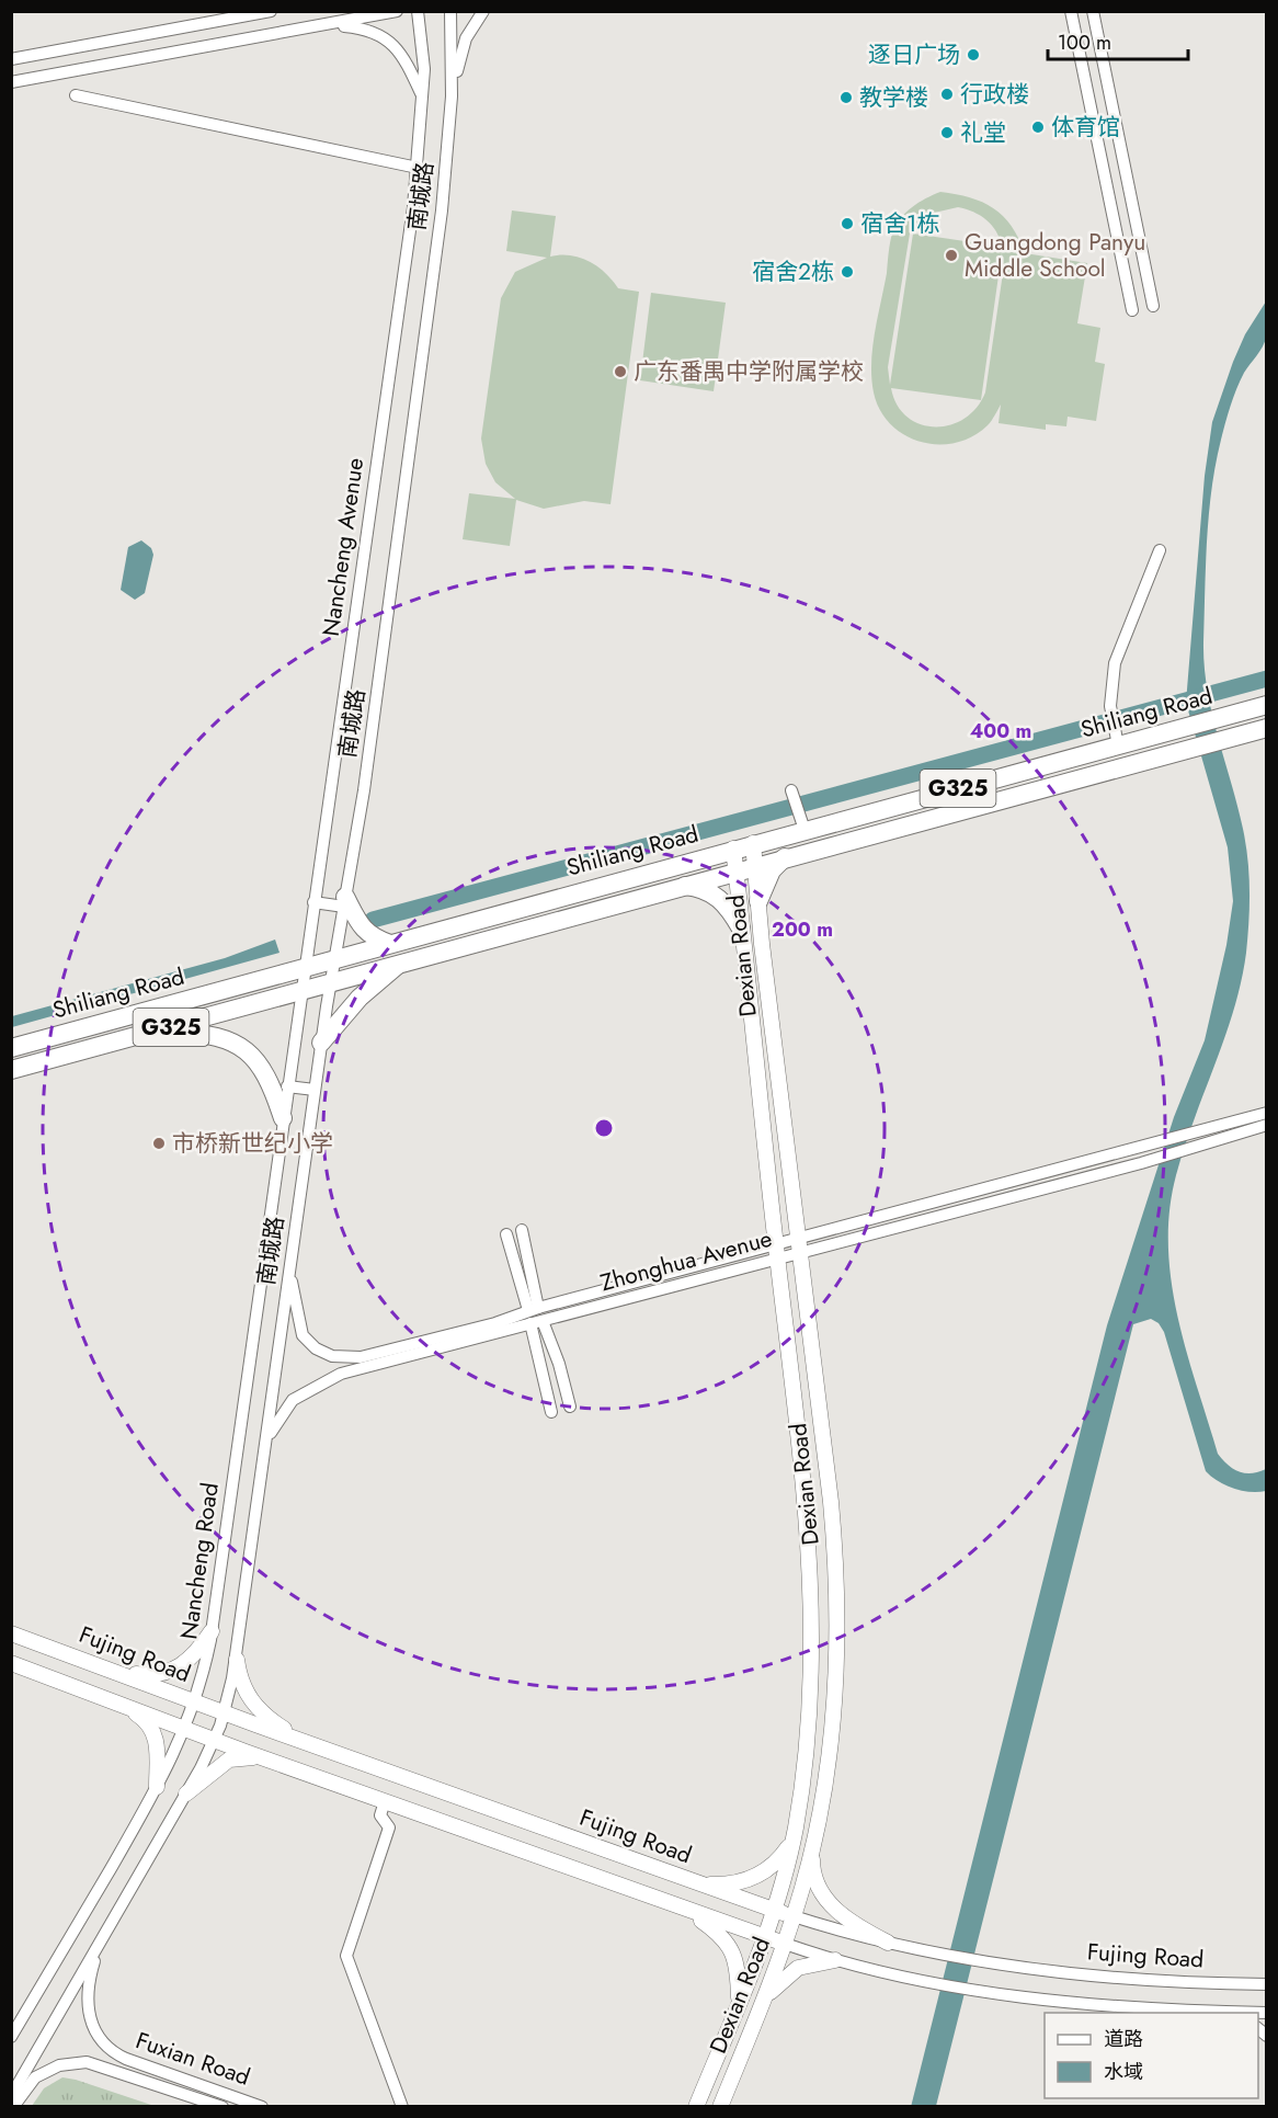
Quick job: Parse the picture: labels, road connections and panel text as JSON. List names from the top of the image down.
{
  "streets": {
    "highway": ["Shiliang Road", "G325"],
    "main road": ["Dexian Road", "Fujing Road"],
    "street": [
      "南城路",
      "Nancheng Avenue",
      "Zhonghua Avenue",
      "Nancheng Road",
      "Fuxian Road"
    ]
  },
  "crossings": [
    ["南城路", "Shiliang Road"],
    ["南城路", "Zhonghua Avenue"],
    ["Nancheng Avenue", "Shiliang Road"],
    ["Nancheng Avenue", "Nancheng Road"],
    ["Shiliang Road", "Dexian Road"],
    ["Dexian Road", "Zhonghua Avenue"],
    ["Dexian Road", "Fujing Road"],
    ["Nancheng Road", "Fujing Road"]
  ],
  "places": [
    "逐日广场",
    "行政楼",
    "教学楼",
    "体育馆",
    "礼堂",
    "宿舍1栋",
    "Guangdong Panyu Middle School",
    "宿舍2栋",
    "广东番禺中学附属学校",
    "市桥新世纪小学"
  ],
  "legend": ["道路", "水域"],
  "scale_bar": "100 m",
  "rings": ["400 m", "200 m"]
}
